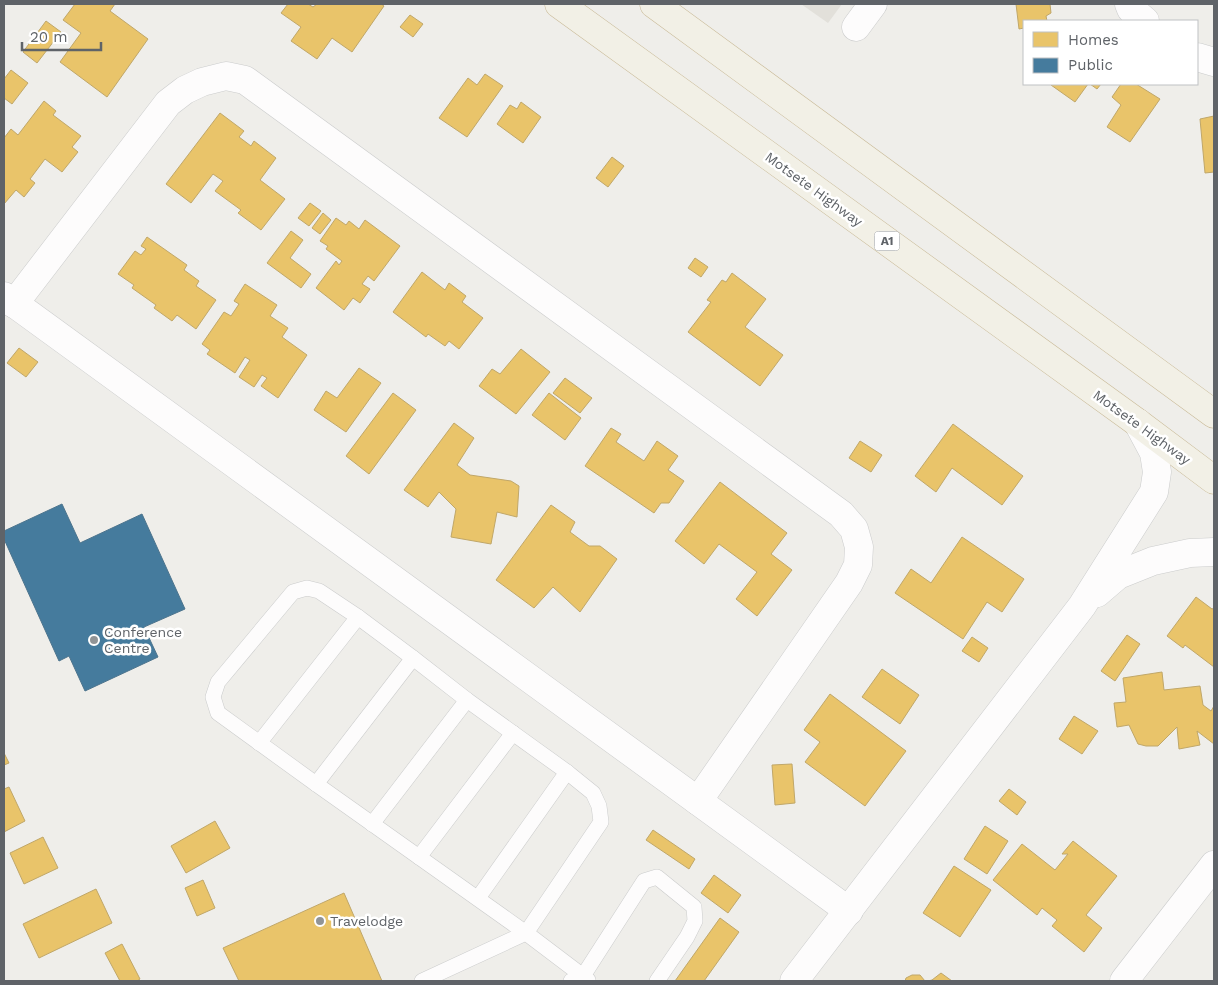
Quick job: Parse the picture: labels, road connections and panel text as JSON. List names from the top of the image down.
{
  "streets": {
    "highway": ["Motsete Highway", "A1"]
  },
  "places": ["Conference Centre", "Travelodge"],
  "legend": ["Homes", "Public"],
  "scale_bar": "20 m"
}
